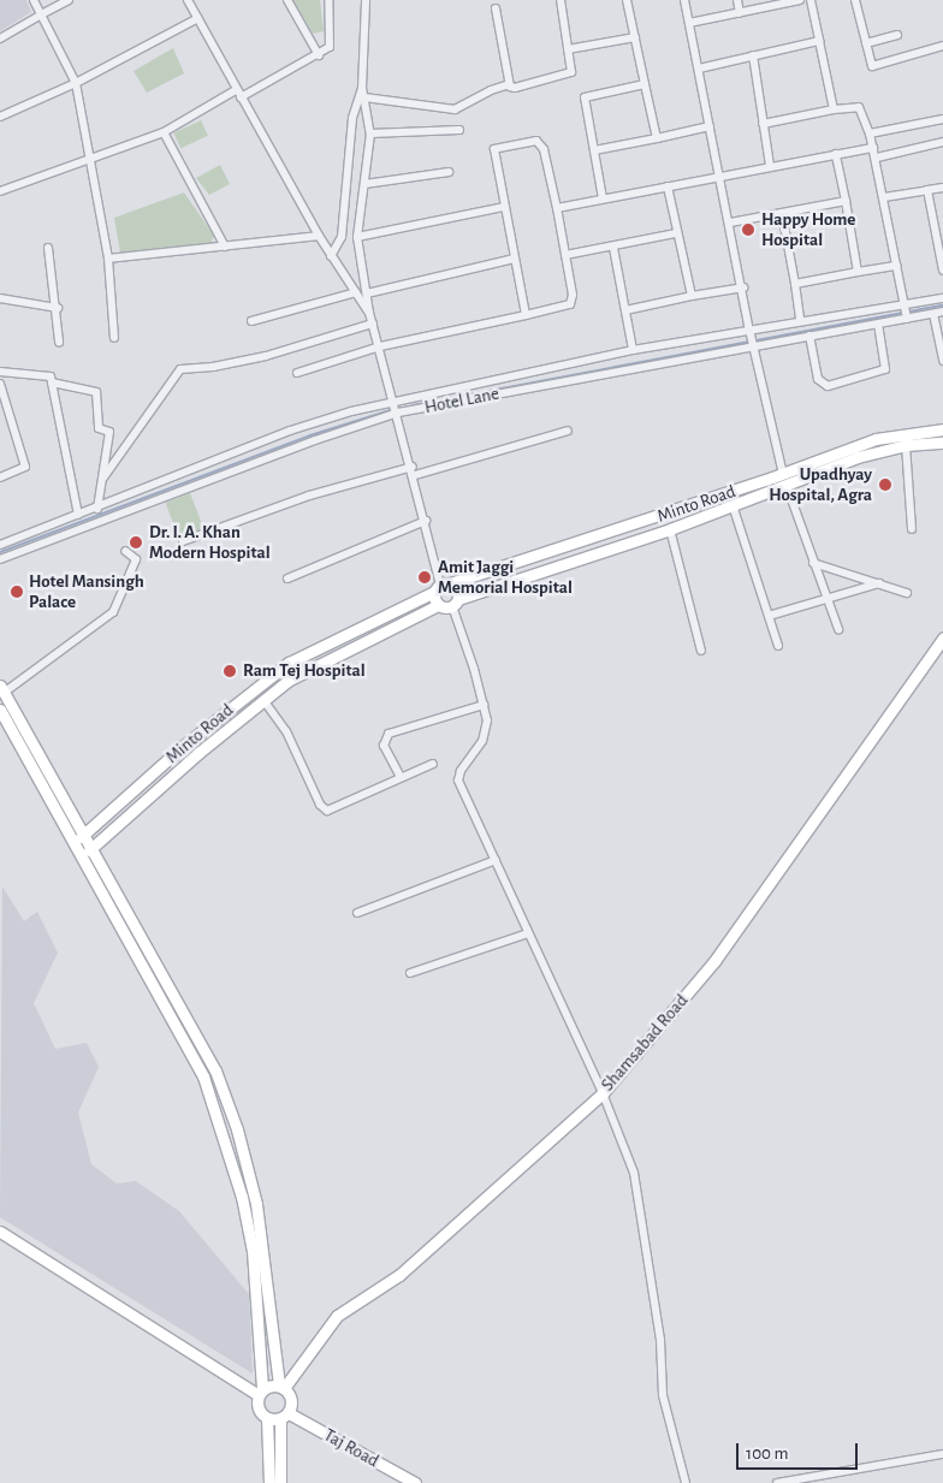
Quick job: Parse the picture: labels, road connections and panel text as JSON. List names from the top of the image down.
{
  "streets": {
    "main road": ["Minto Road", "Shamsabad Road", "Taj Road"],
    "street": ["Hotel Lane"]
  },
  "crossings": [
    ["Shamsabad Road", "Taj Road"]
  ],
  "places": [
    "Happy Home Hospital",
    "Upadhyay Hospital, Agra",
    "Dr. I. A. Khan Modern Hospital",
    "Amit Jaggi Memorial Hospital",
    "Hotel Mansingh Palace",
    "Ram Tej Hospital"
  ],
  "scale_bar": "100 m"
}
